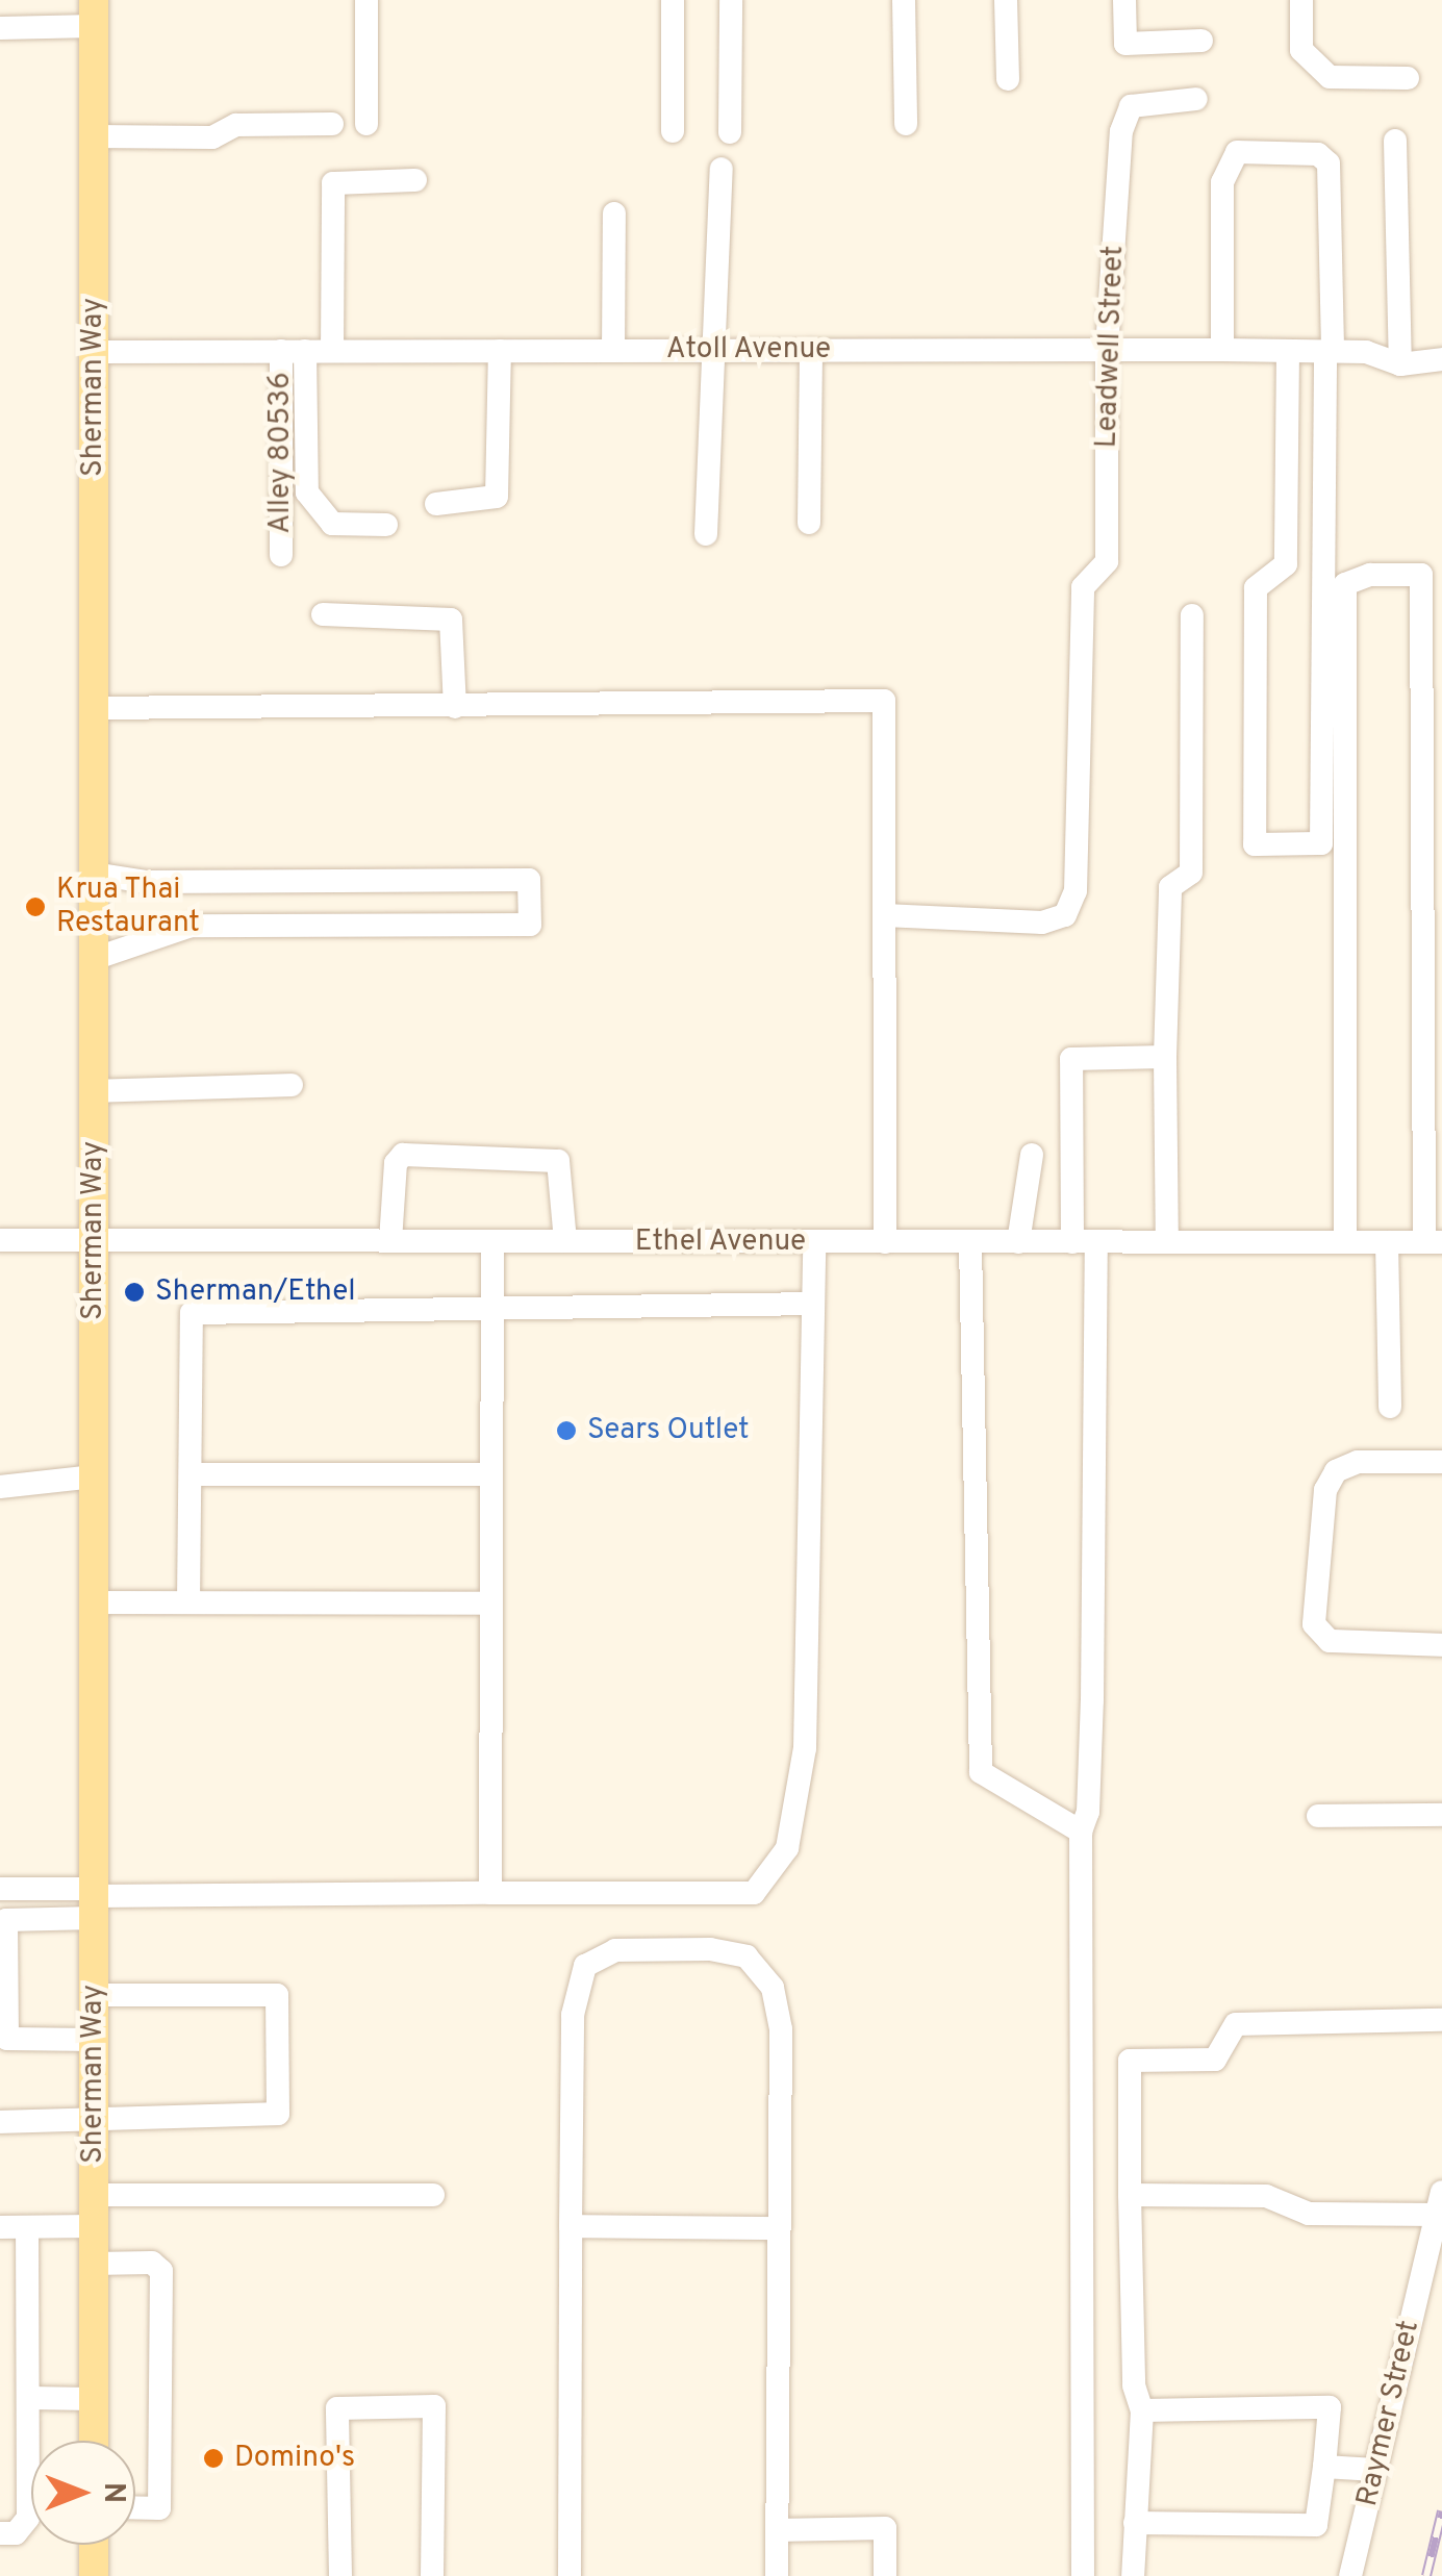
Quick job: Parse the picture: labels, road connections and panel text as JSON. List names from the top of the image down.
{
  "streets": {
    "main road": ["Sherman Way"],
    "street": [
      "Leadwell Street",
      "Atoll Avenue",
      "Alley 80536",
      "Ethel Avenue",
      "Raymer Street"
    ]
  },
  "crossings": [
    ["Leadwell Street", "Atoll Avenue"],
    ["Atoll Avenue", "Sherman Way"],
    ["Atoll Avenue", "Alley 80536"],
    ["Sherman Way", "Ethel Avenue"]
  ],
  "places": [
    "Krua Thai Restaurant",
    "Sherman/Ethel",
    "Sears Outlet",
    "Domino's"
  ],
  "north": "right"
}
